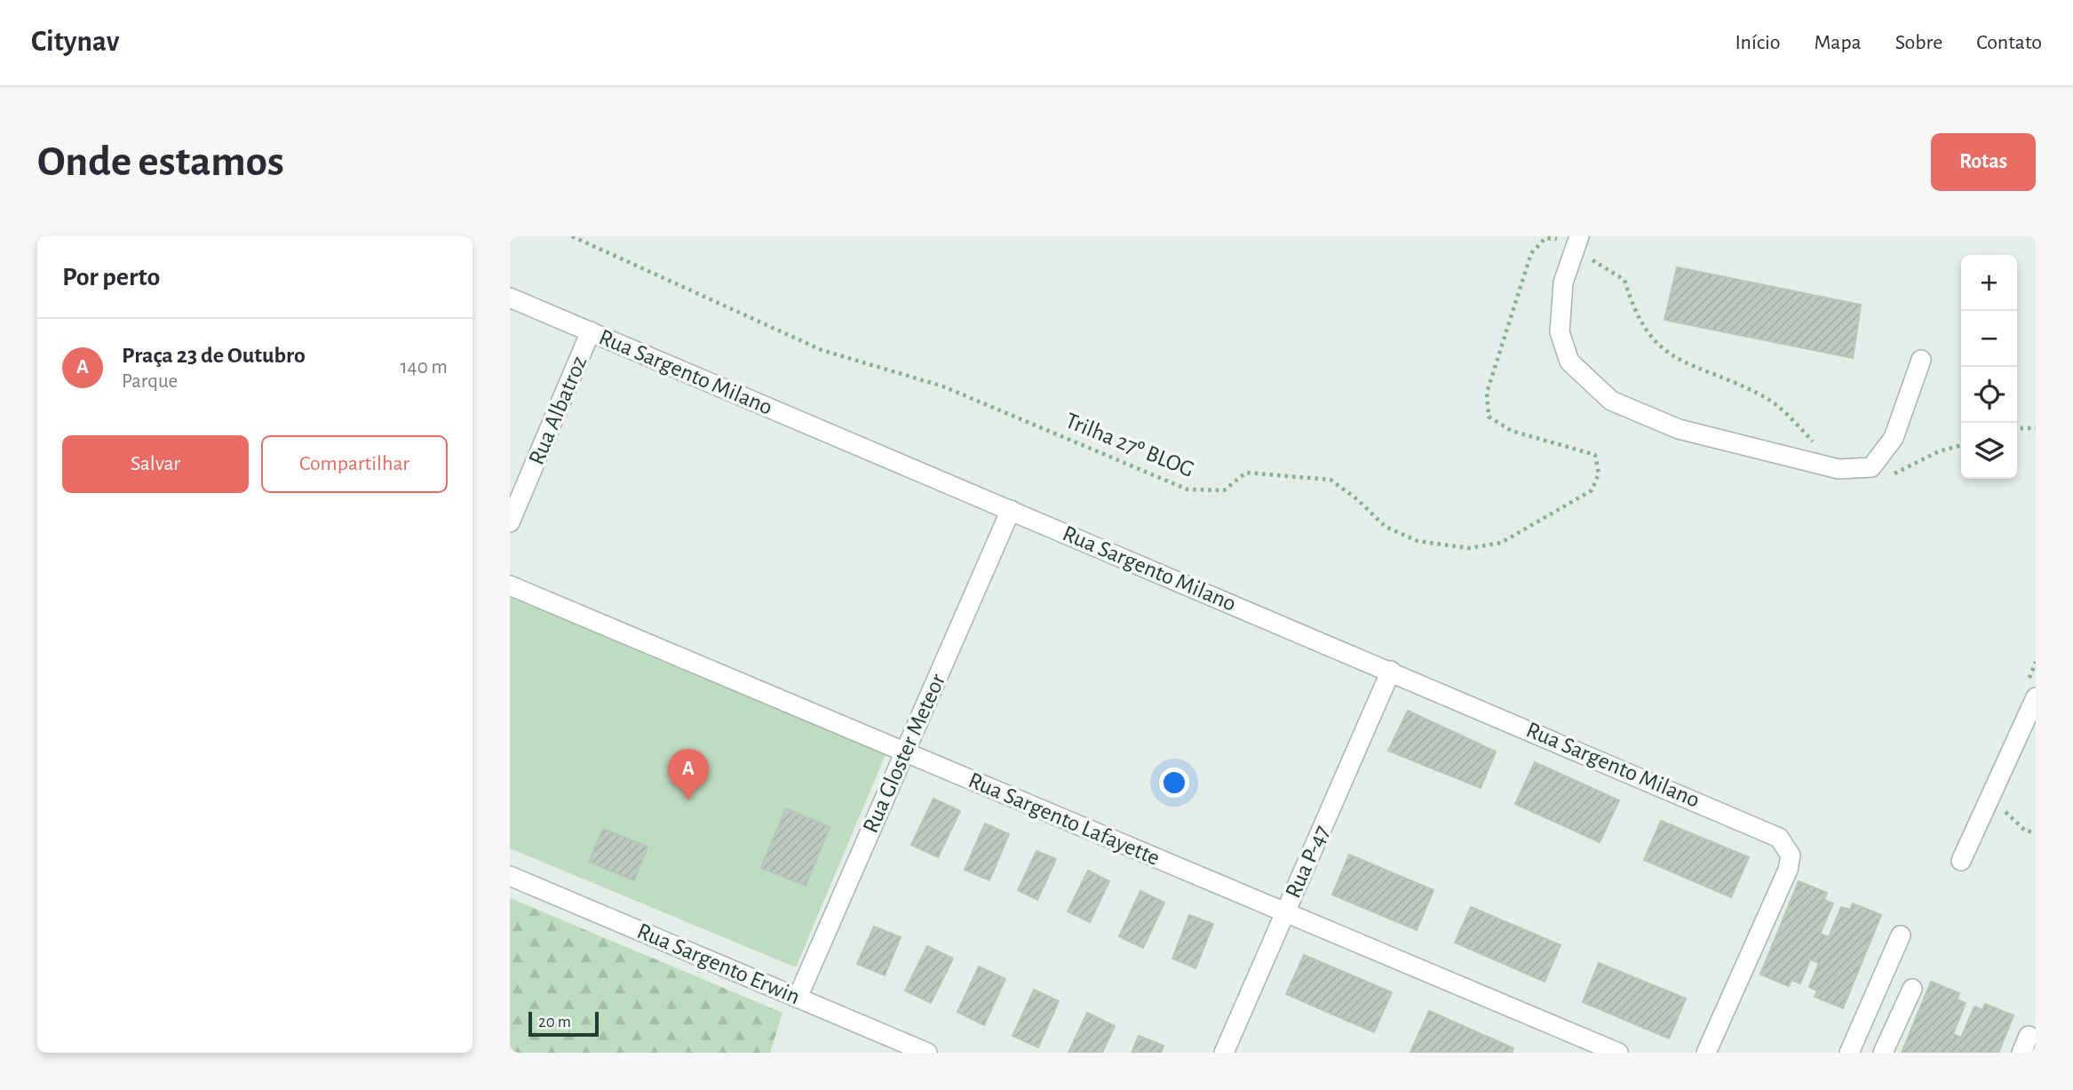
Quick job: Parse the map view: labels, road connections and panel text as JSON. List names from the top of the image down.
{
  "streets": {
    "lane": [
      "Rua Sargento Milano",
      "Rua Albatroz",
      "Rua Gloster Meteor",
      "Rua Sargento Lafayette",
      "Rua P-47",
      "Rua Sargento Erwin"
    ],
    "path": ["Trilha 27º BLOG"]
  },
  "crossings": [
    ["Rua Sargento Milano", "Rua Albatroz"],
    ["Rua Sargento Milano", "Rua Gloster Meteor"],
    ["Rua Sargento Milano", "Rua P-47"],
    ["Rua Gloster Meteor", "Rua Sargento Lafayette"],
    ["Rua Gloster Meteor", "Rua Sargento Erwin"],
    ["Rua Sargento Lafayette", "Rua P-47"]
  ],
  "scale_bar": "20 m",
  "page": {
    "header": "Citynav",
    "nav": [
      "Início",
      "Mapa",
      "Sobre",
      "Contato"
    ],
    "buttons": [
      "Rotas",
      ["Salvar", "Compartilhar"]
    ],
    "title": "Onde estamos",
    "heading": "Por perto",
    "map_buttons": ["+", "−"],
    "list": [
      {
        "mark": "A",
        "name": "Praça 23 de Outubro",
        "note": "Parque",
        "value": "140 m"
      }
    ],
    "pins": "A",
    "scale": "20 m"
  }
}
